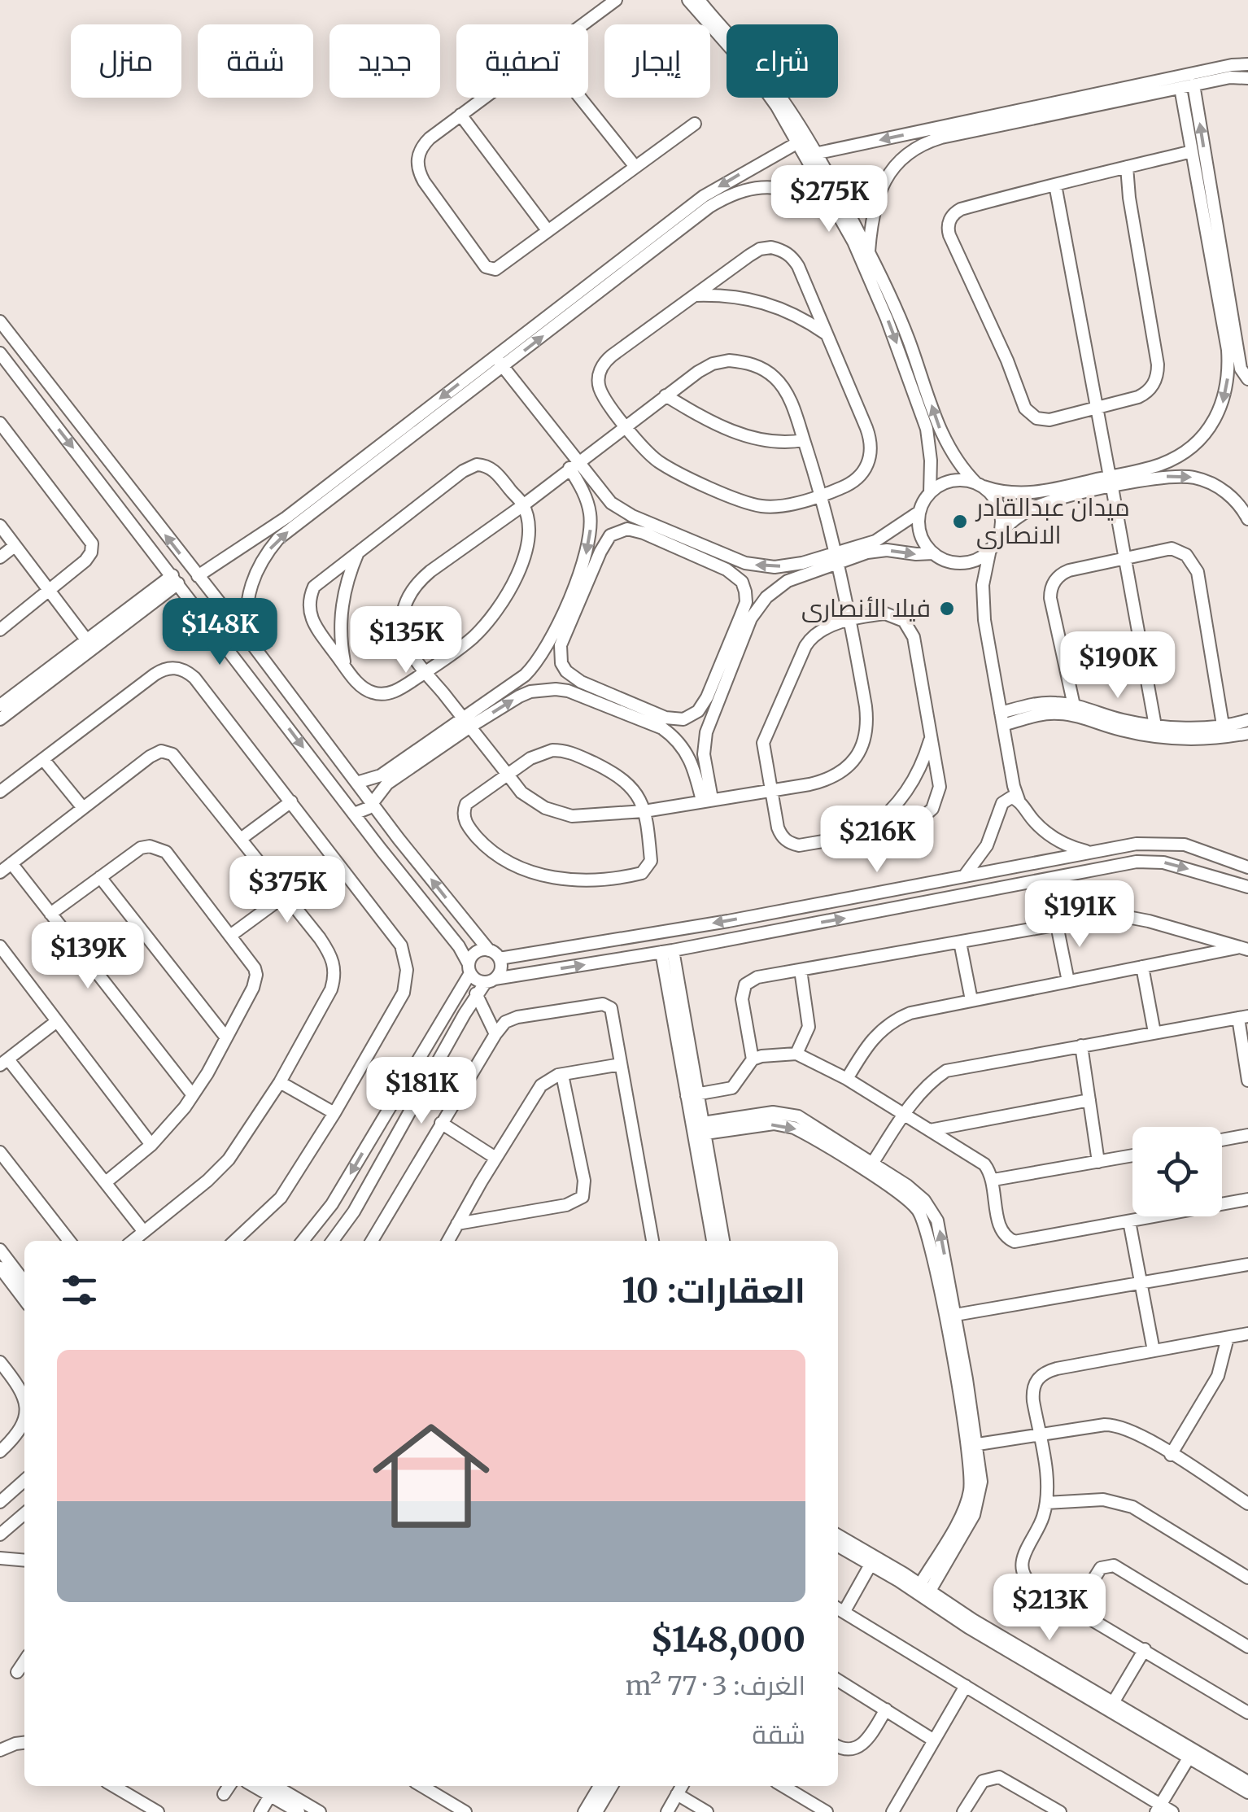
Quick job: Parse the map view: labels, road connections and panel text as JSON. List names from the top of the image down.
{
  "places": ["ميدان عبدالقادر الانصارى", "فيلا الأنصارى"],
  "page": {
    "chip": [
      "شراء",
      "إيجار",
      "تصفية",
      "جديد",
      "شقة",
      "منزل"
    ],
    "price": [
      "$275K",
      "$148K",
      "$135K",
      "$190K",
      "$216K",
      "$375K",
      "$191K",
      "$139K",
      "$181K",
      "$213K"
    ],
    "heading": "العقارات: 10",
    "list": [
      {
        "name": "$148,000",
        "note": "الغرف: 3 · 77 m² · شقة"
      }
    ]
  }
}
